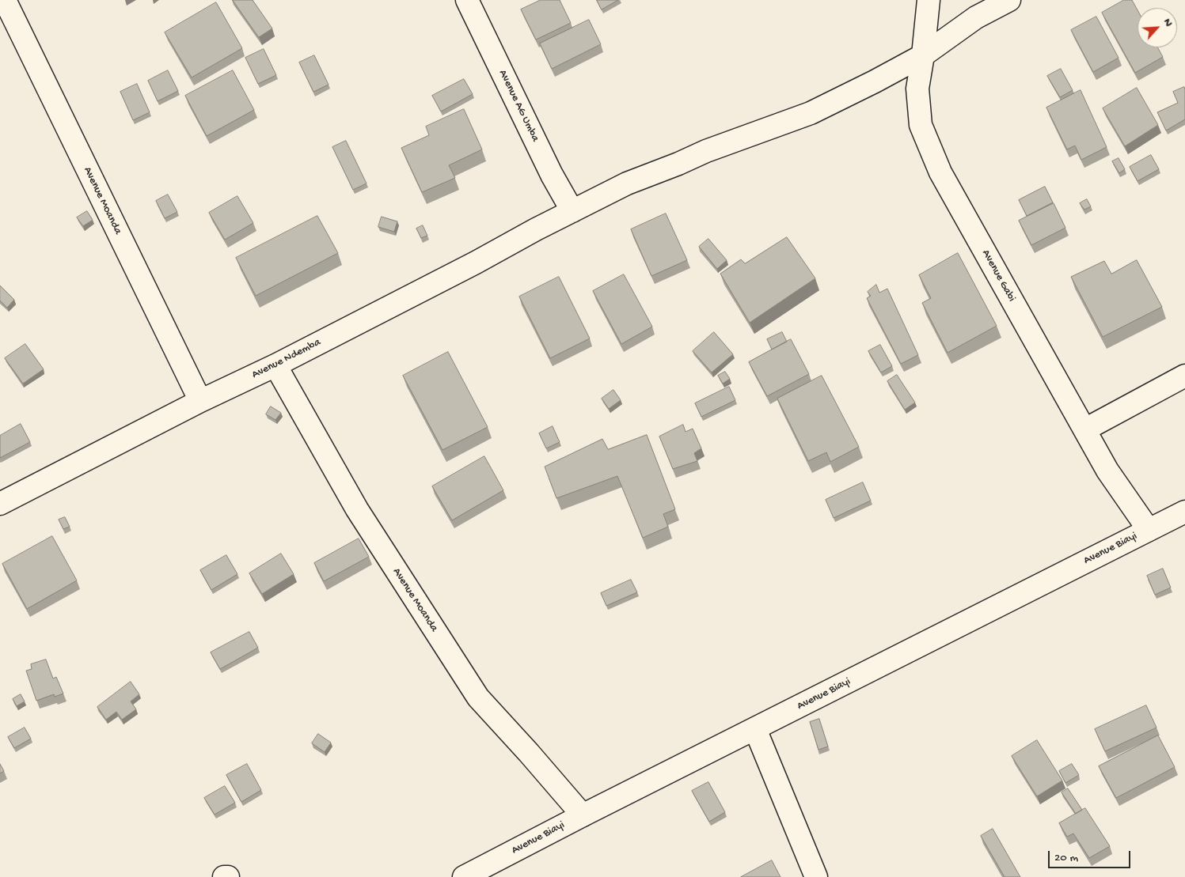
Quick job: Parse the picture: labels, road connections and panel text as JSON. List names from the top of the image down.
{
  "streets": {
    "street": [
      "Avenue AG Umba",
      "Avenue Moanda",
      "Avenue Gabi",
      "Avenue Ndemba",
      "Avenue Biayi"
    ]
  },
  "crossings": [
    ["Avenue AG Umba", "Avenue Ndemba"],
    ["Avenue Moanda", "Avenue Ndemba"],
    ["Avenue Moanda", "Avenue Biayi"],
    ["Avenue Gabi", "Avenue Ndemba"],
    ["Avenue Gabi", "Avenue Biayi"]
  ],
  "scale_bar": "20 m",
  "north": "top right"
}
